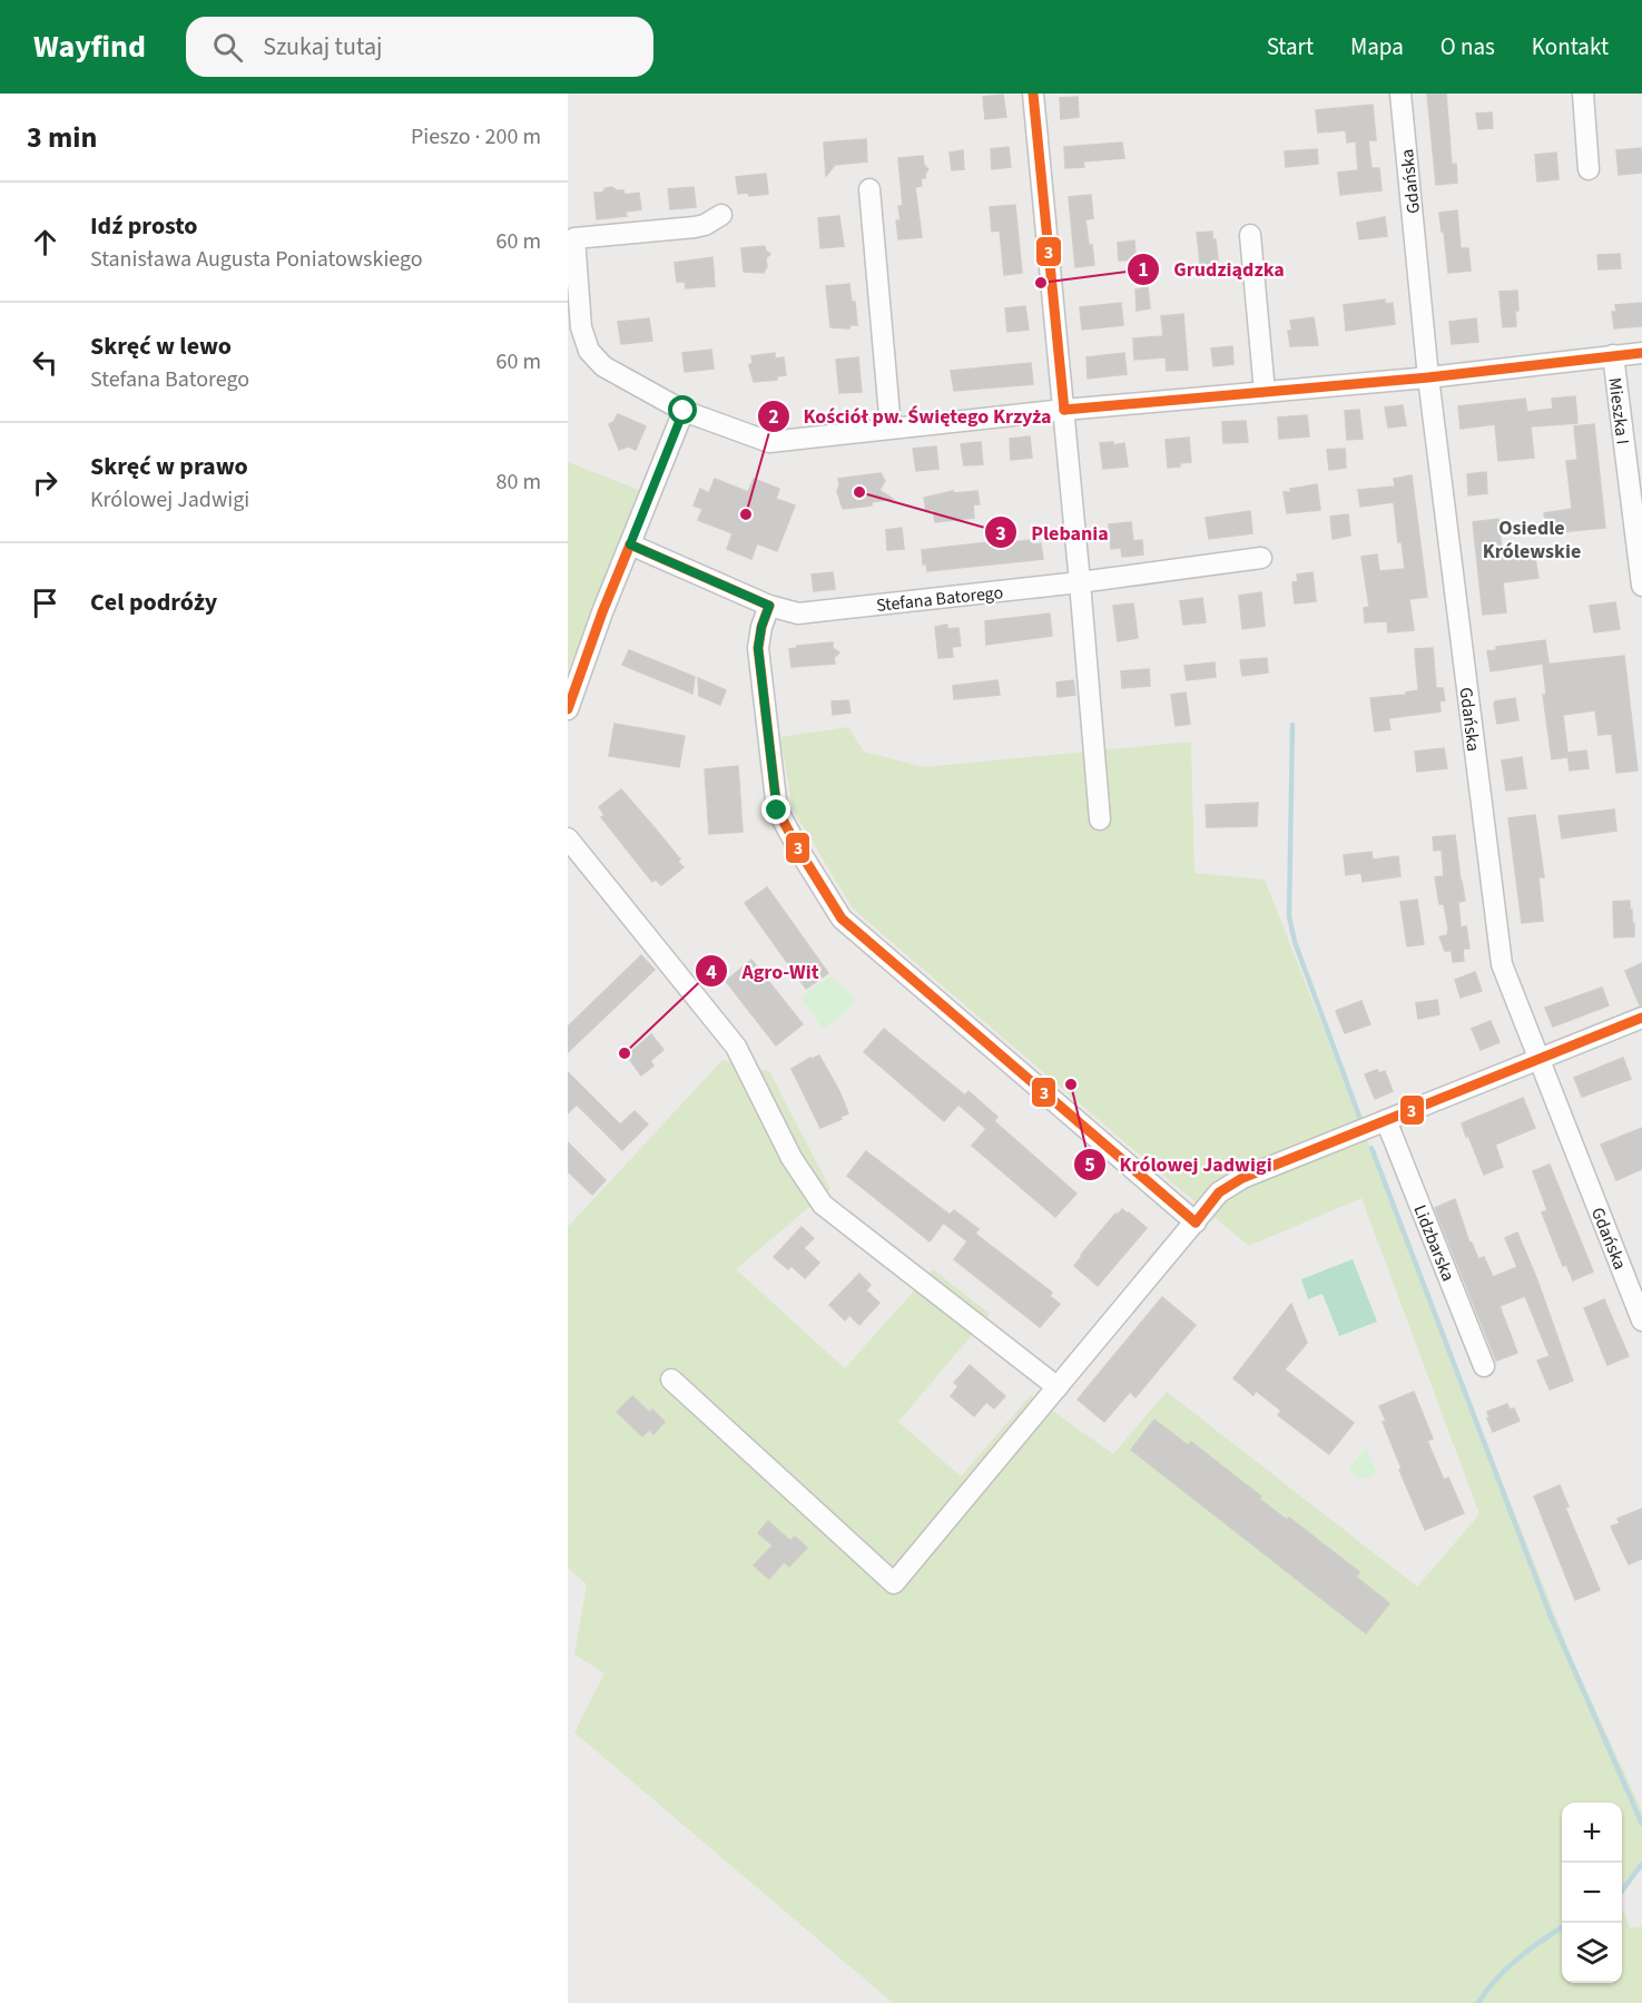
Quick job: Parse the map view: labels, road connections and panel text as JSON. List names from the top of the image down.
{
  "streets": {
    "street": [
      "Gdańska",
      "Mieszka I",
      "Stefana Batorego",
      "Lidzbarska"
    ]
  },
  "districts": ["Osiedle Królewskie"],
  "places": [
    "Grudziądzka",
    "Plebania",
    "Kościół pw. Świętego Krzyża",
    "Agro-Wit",
    "Królowej Jadwigi"
  ],
  "lines": ["transit line 3"],
  "page": {
    "header": "Wayfind",
    "search": "Szukaj tutaj",
    "nav": [
      "Start",
      "Mapa",
      "O nas",
      "Kontakt"
    ],
    "heading": ["3 min", "Pieszo · 200 m"],
    "list": [
      ["Idź prosto", "Stanisława Augusta Poniatowskiego", "60 m"],
      ["Skręć w lewo", "Stefana Batorego", "60 m"],
      ["Skręć w prawo", "Królowej Jadwigi", "80 m"],
      "Cel podróży"
    ],
    "map_buttons": ["+", "−"]
  }
}
